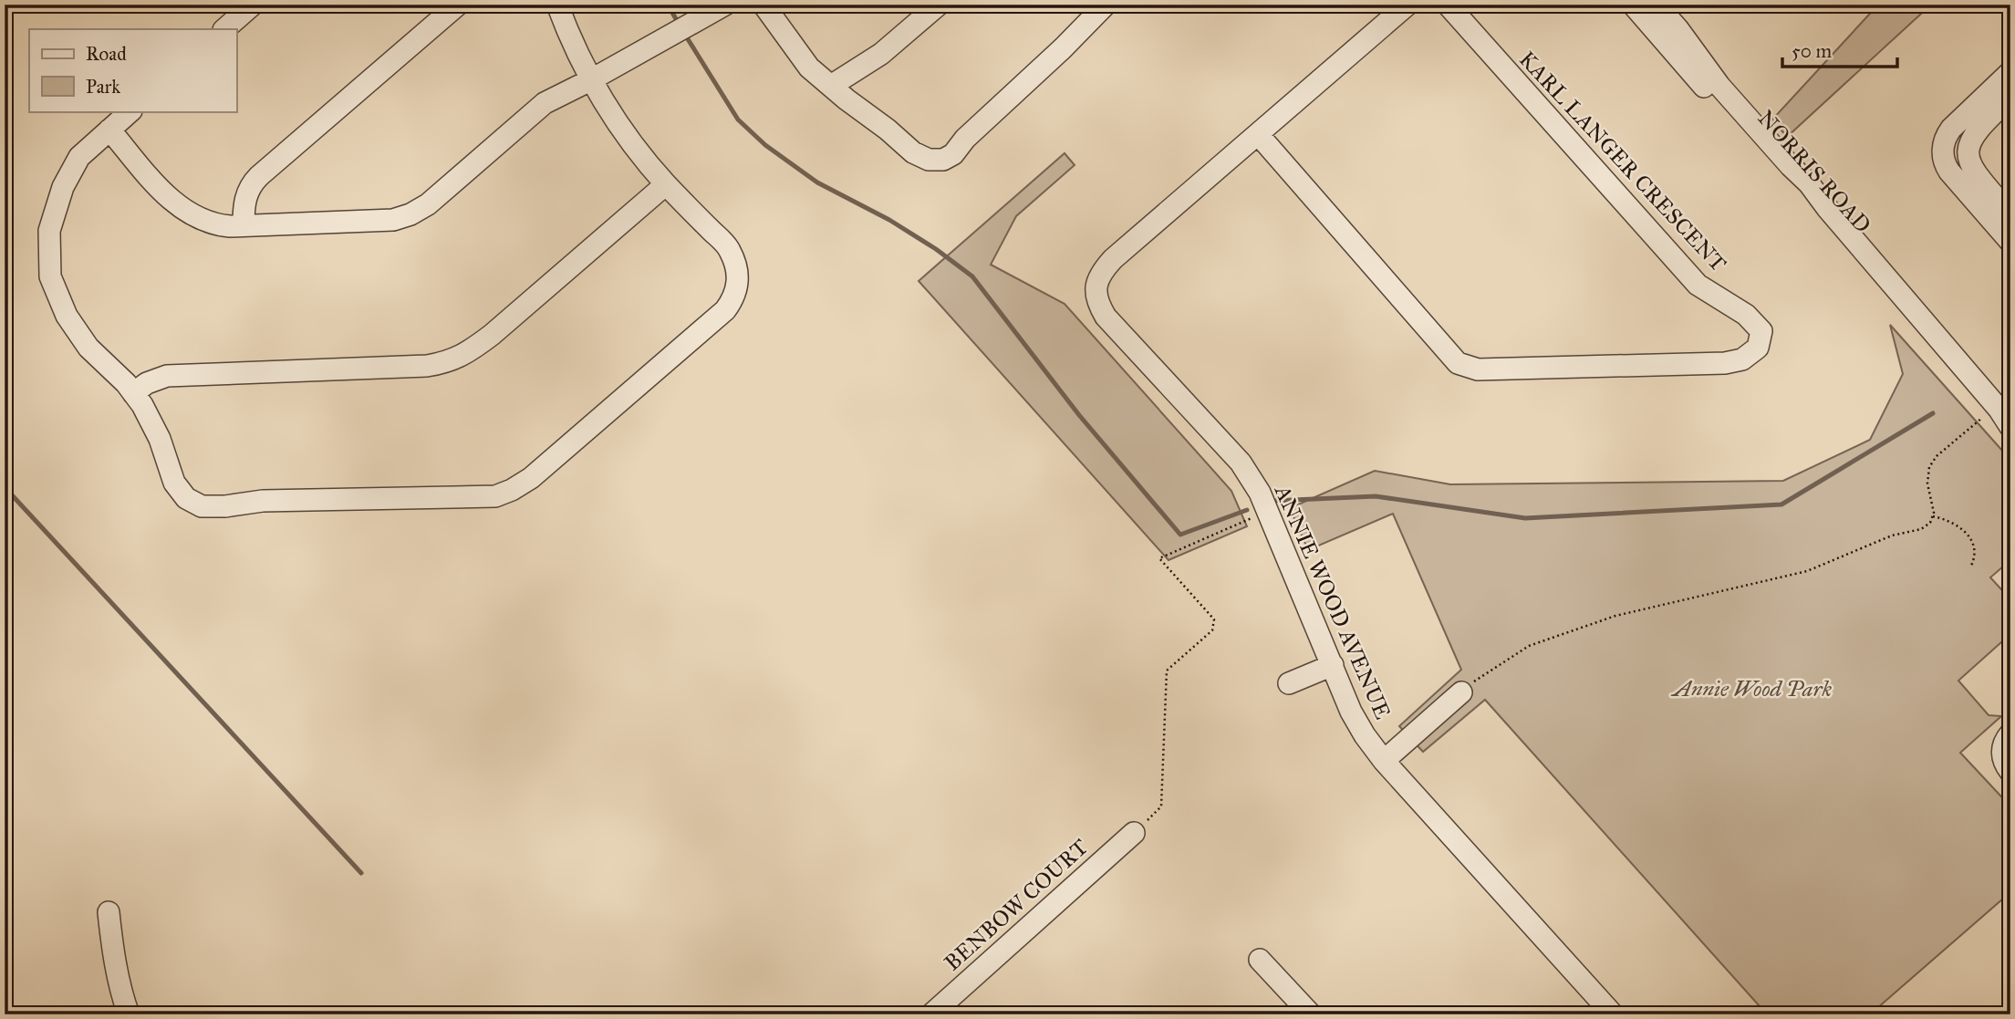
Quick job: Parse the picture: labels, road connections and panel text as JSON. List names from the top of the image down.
{
  "streets": {
    "street": [
      "KARL LANGER CRESCENT",
      "NORRIS ROAD",
      "ANNIE WOOD AVENUE",
      "BENBOW COURT"
    ]
  },
  "crossings": [
    ["KARL LANGER CRESCENT", "ANNIE WOOD AVENUE"]
  ],
  "parks": ["Annie Wood Park"],
  "legend": ["Road", "Park"],
  "scale_bar": "50 m"
}
